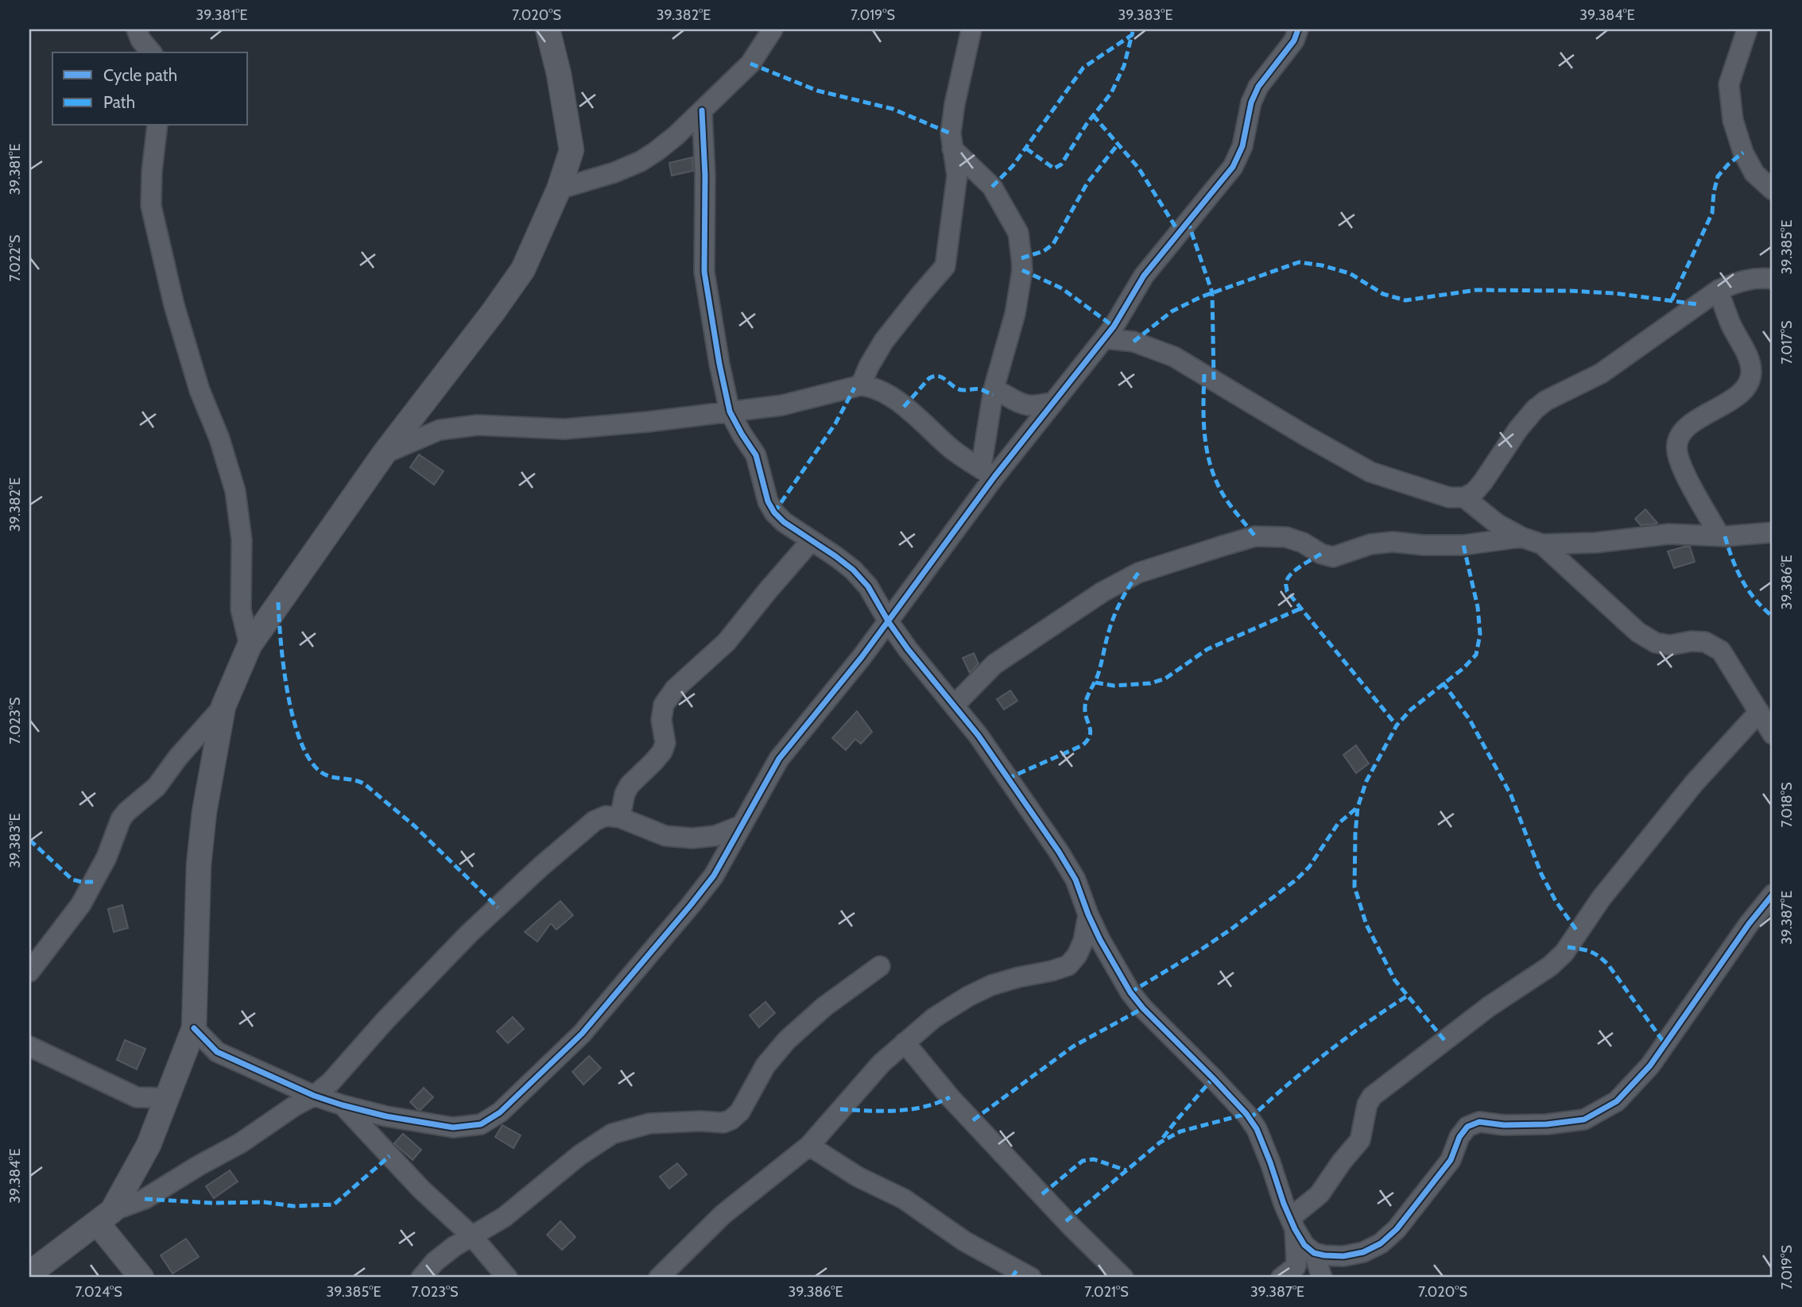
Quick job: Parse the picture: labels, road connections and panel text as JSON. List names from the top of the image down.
{
  "legend": ["Cycle path", "Path"],
  "coordinates": [
    "39.381°E",
    "7.020°S",
    "39.382°E",
    "7.019°S",
    "39.383°E",
    "39.384°E",
    "39.385°E",
    "7.022°S",
    "7.017°S",
    "39.386°E",
    "7.023°S",
    "7.018°S",
    "39.387°E",
    "7.024°S",
    "7.021°S"
  ]
}
